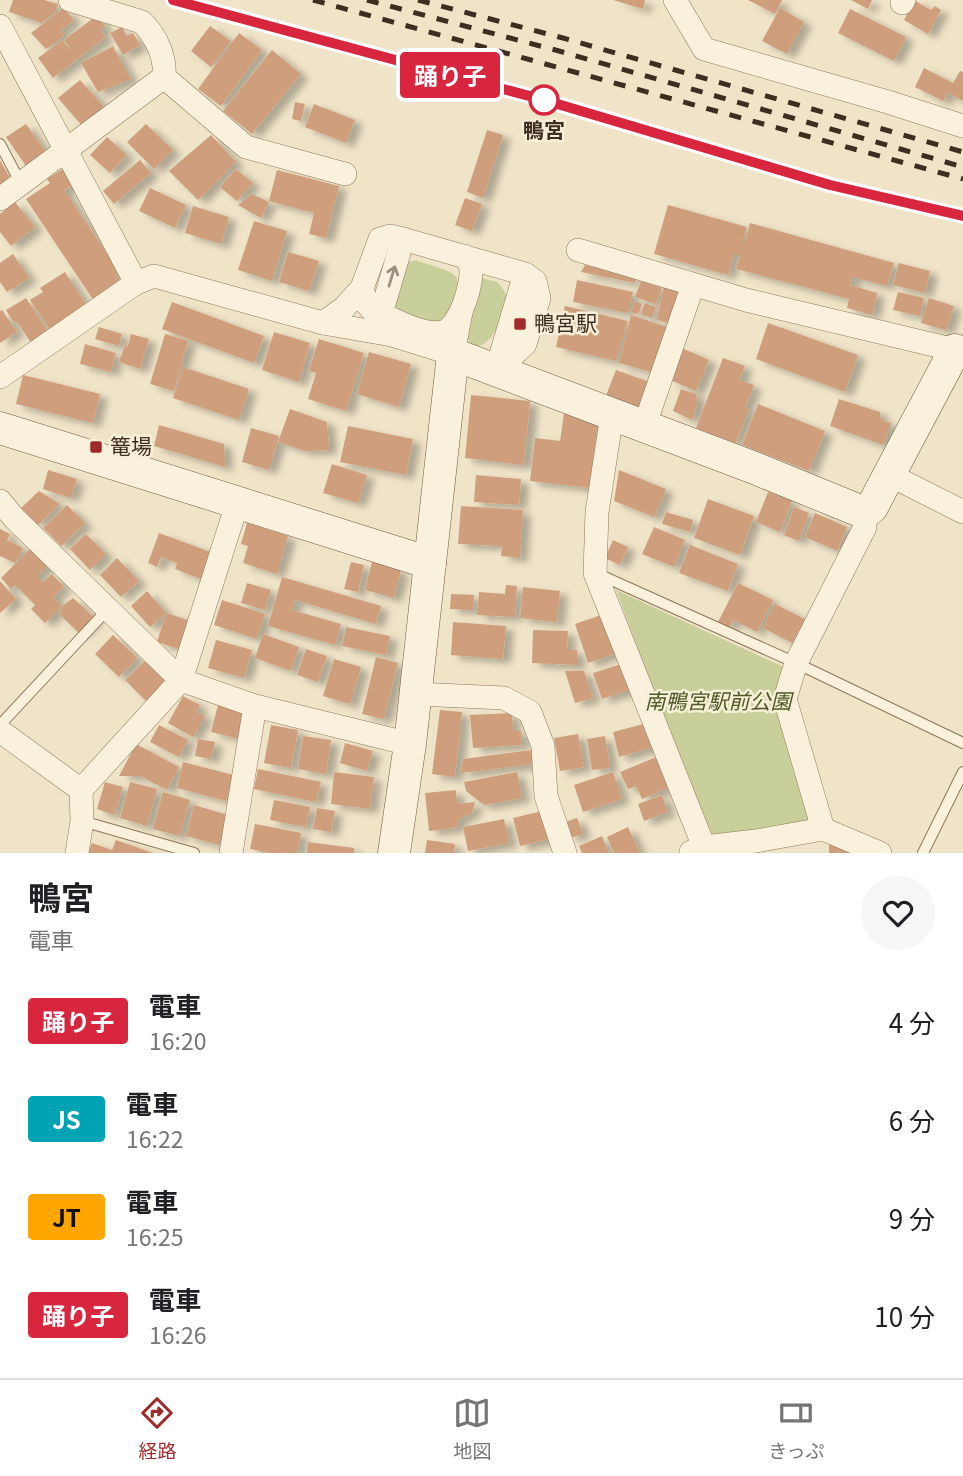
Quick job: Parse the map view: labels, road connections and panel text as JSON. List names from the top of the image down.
{
  "parks": ["南鴨宮駅前公園"],
  "places": {
    "other": ["鴨宮"],
    "transit": ["鴨宮駅", "篭場"]
  },
  "page": {
    "on_map": "踊り子",
    "heading": ["鴨宮", "電車"],
    "list": [
      {
        "mark": "踊り子",
        "name": "電車",
        "note": "16:20",
        "value": "4 分"
      },
      {
        "mark": "JS",
        "name": "電車",
        "note": "16:22",
        "value": "6 分"
      },
      {
        "mark": "JT",
        "name": "電車",
        "note": "16:25",
        "value": "9 分"
      },
      {
        "mark": "踊り子",
        "name": "電車",
        "note": "16:26",
        "value": "10 分"
      }
    ],
    "tabs": ["経路", "地図", "きっぷ"]
  }
}
